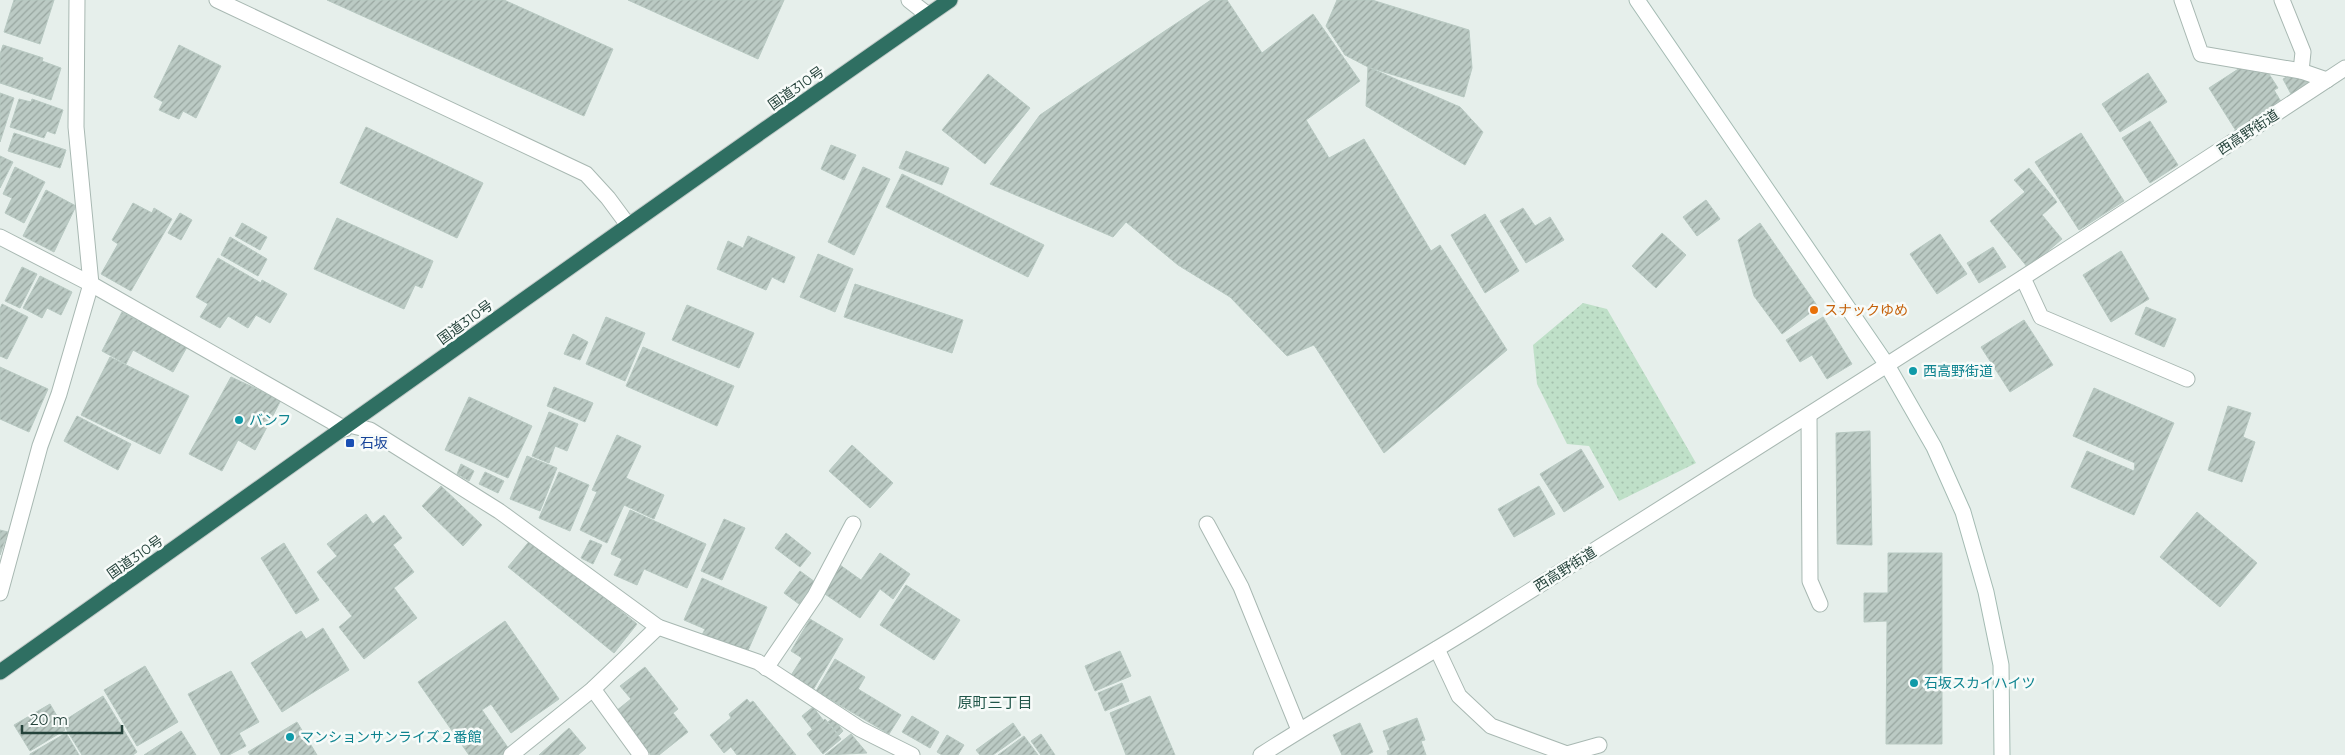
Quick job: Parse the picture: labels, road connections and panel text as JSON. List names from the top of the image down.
{
  "streets": {
    "highway": ["国道310号"],
    "street": ["西高野街道"]
  },
  "districts": ["原町三丁目"],
  "places": {
    "other": [
      "スナックゆめ",
      "西高野街道",
      "バンフ",
      "石坂スカイハイツ",
      "マンションサンライズ２番館"
    ],
    "transit": ["石坂"]
  },
  "scale_bar": "20 m"
}
